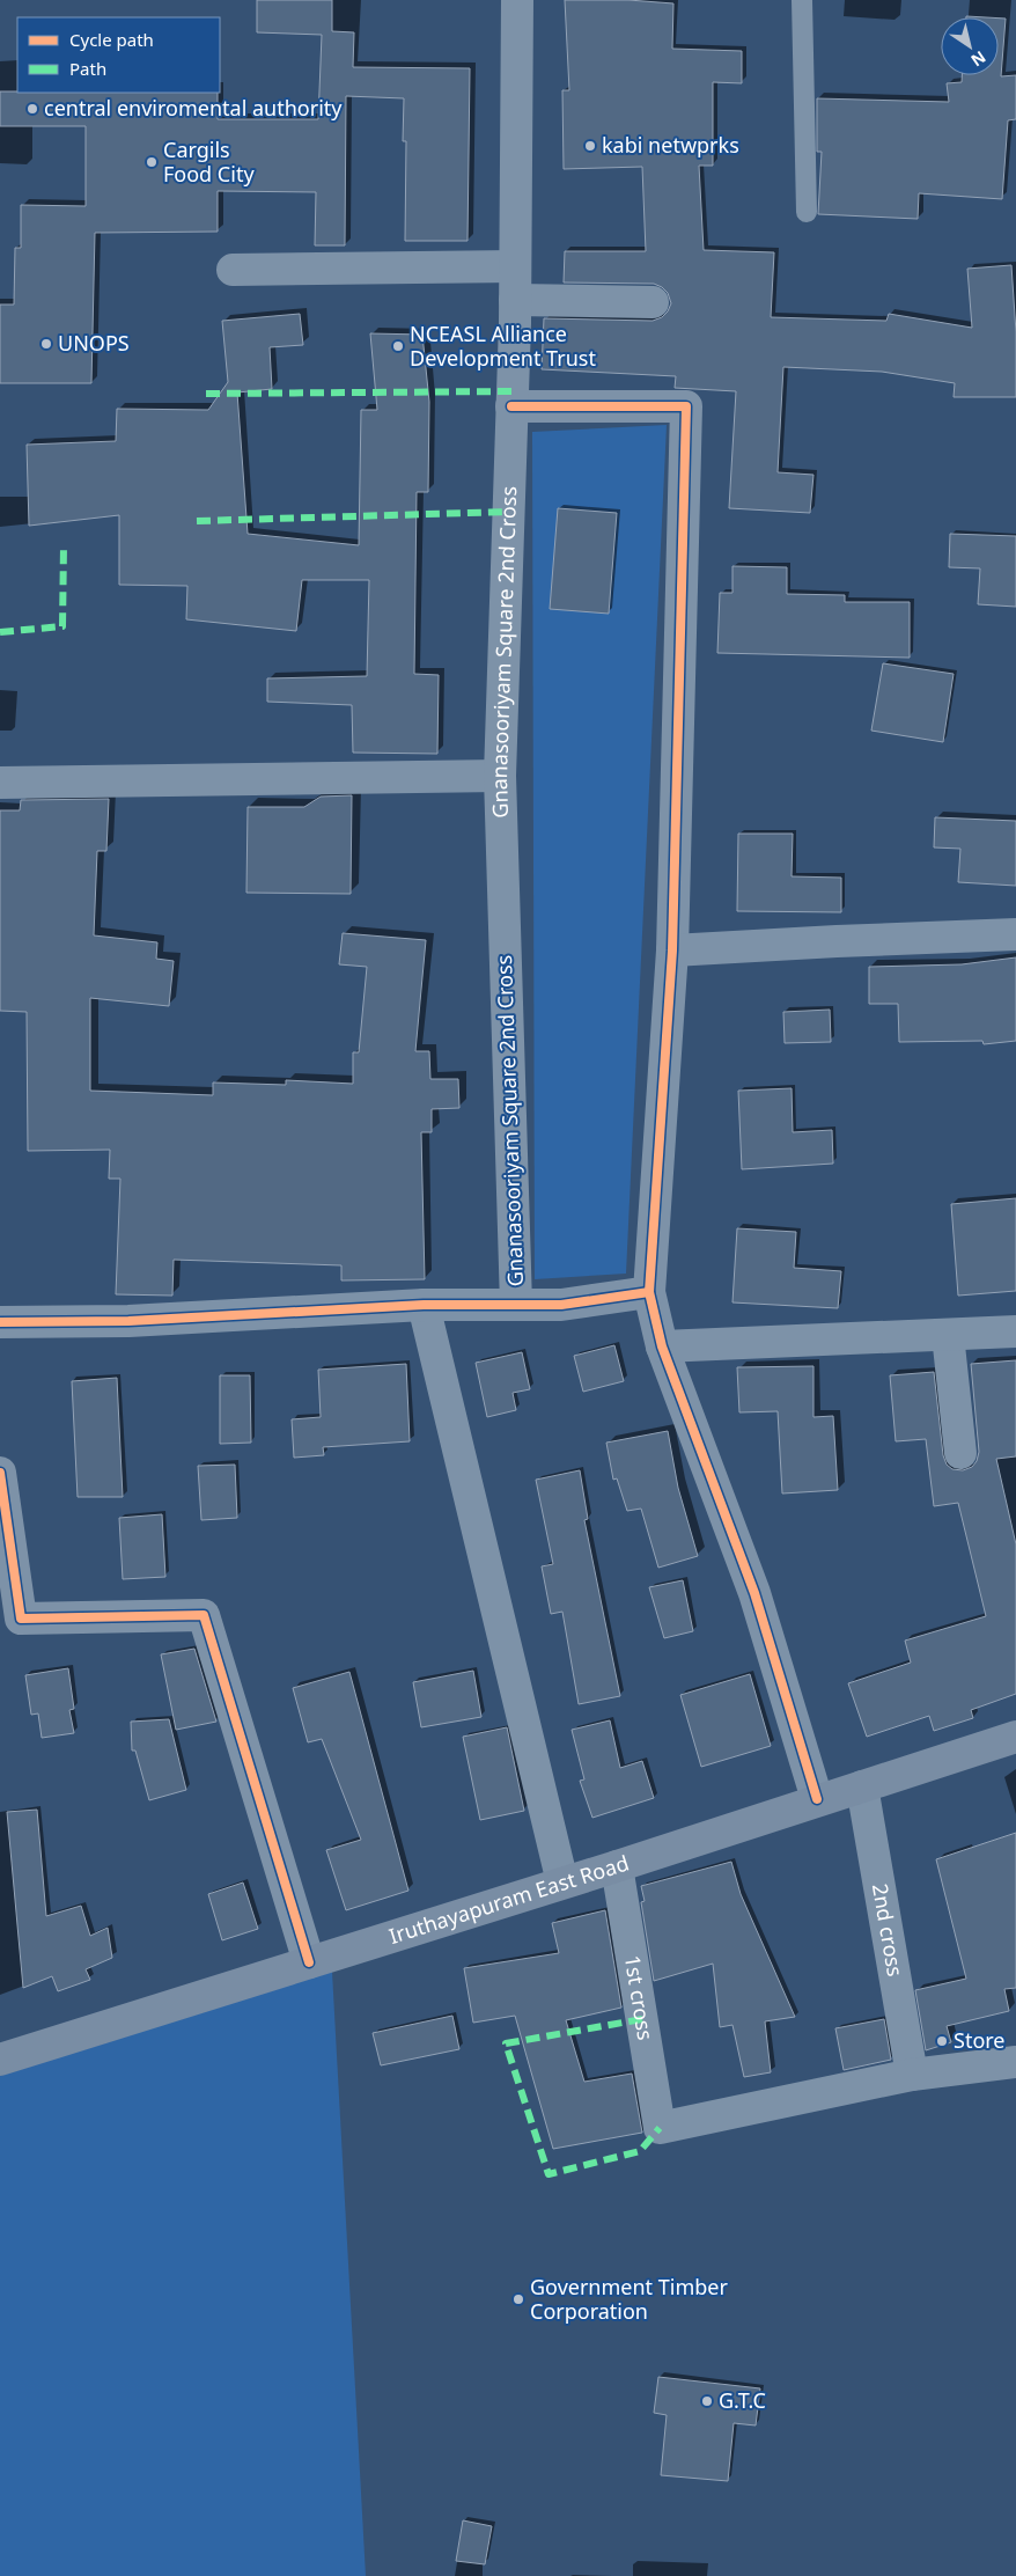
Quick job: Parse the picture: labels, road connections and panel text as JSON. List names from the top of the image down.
{
  "streets": {
    "main road": ["Iruthayapuram East Road"],
    "street": ["Gnanasooriyam Square 2nd Cross", "2nd cross", "1st cross"]
  },
  "crossings": [
    ["Iruthayapuram East Road", "2nd cross"],
    ["Iruthayapuram East Road", "1st cross"],
    ["2nd cross", "1st cross"]
  ],
  "places": [
    "central enviromental authority",
    "kabi netwprks",
    "Cargils Food City",
    "UNOPS",
    "NCEASL Alliance Development Trust",
    "Store",
    "Government Timber Corporation",
    "G.T.C"
  ],
  "legend": ["Cycle path", "Path"],
  "north": "bottom right"
}
